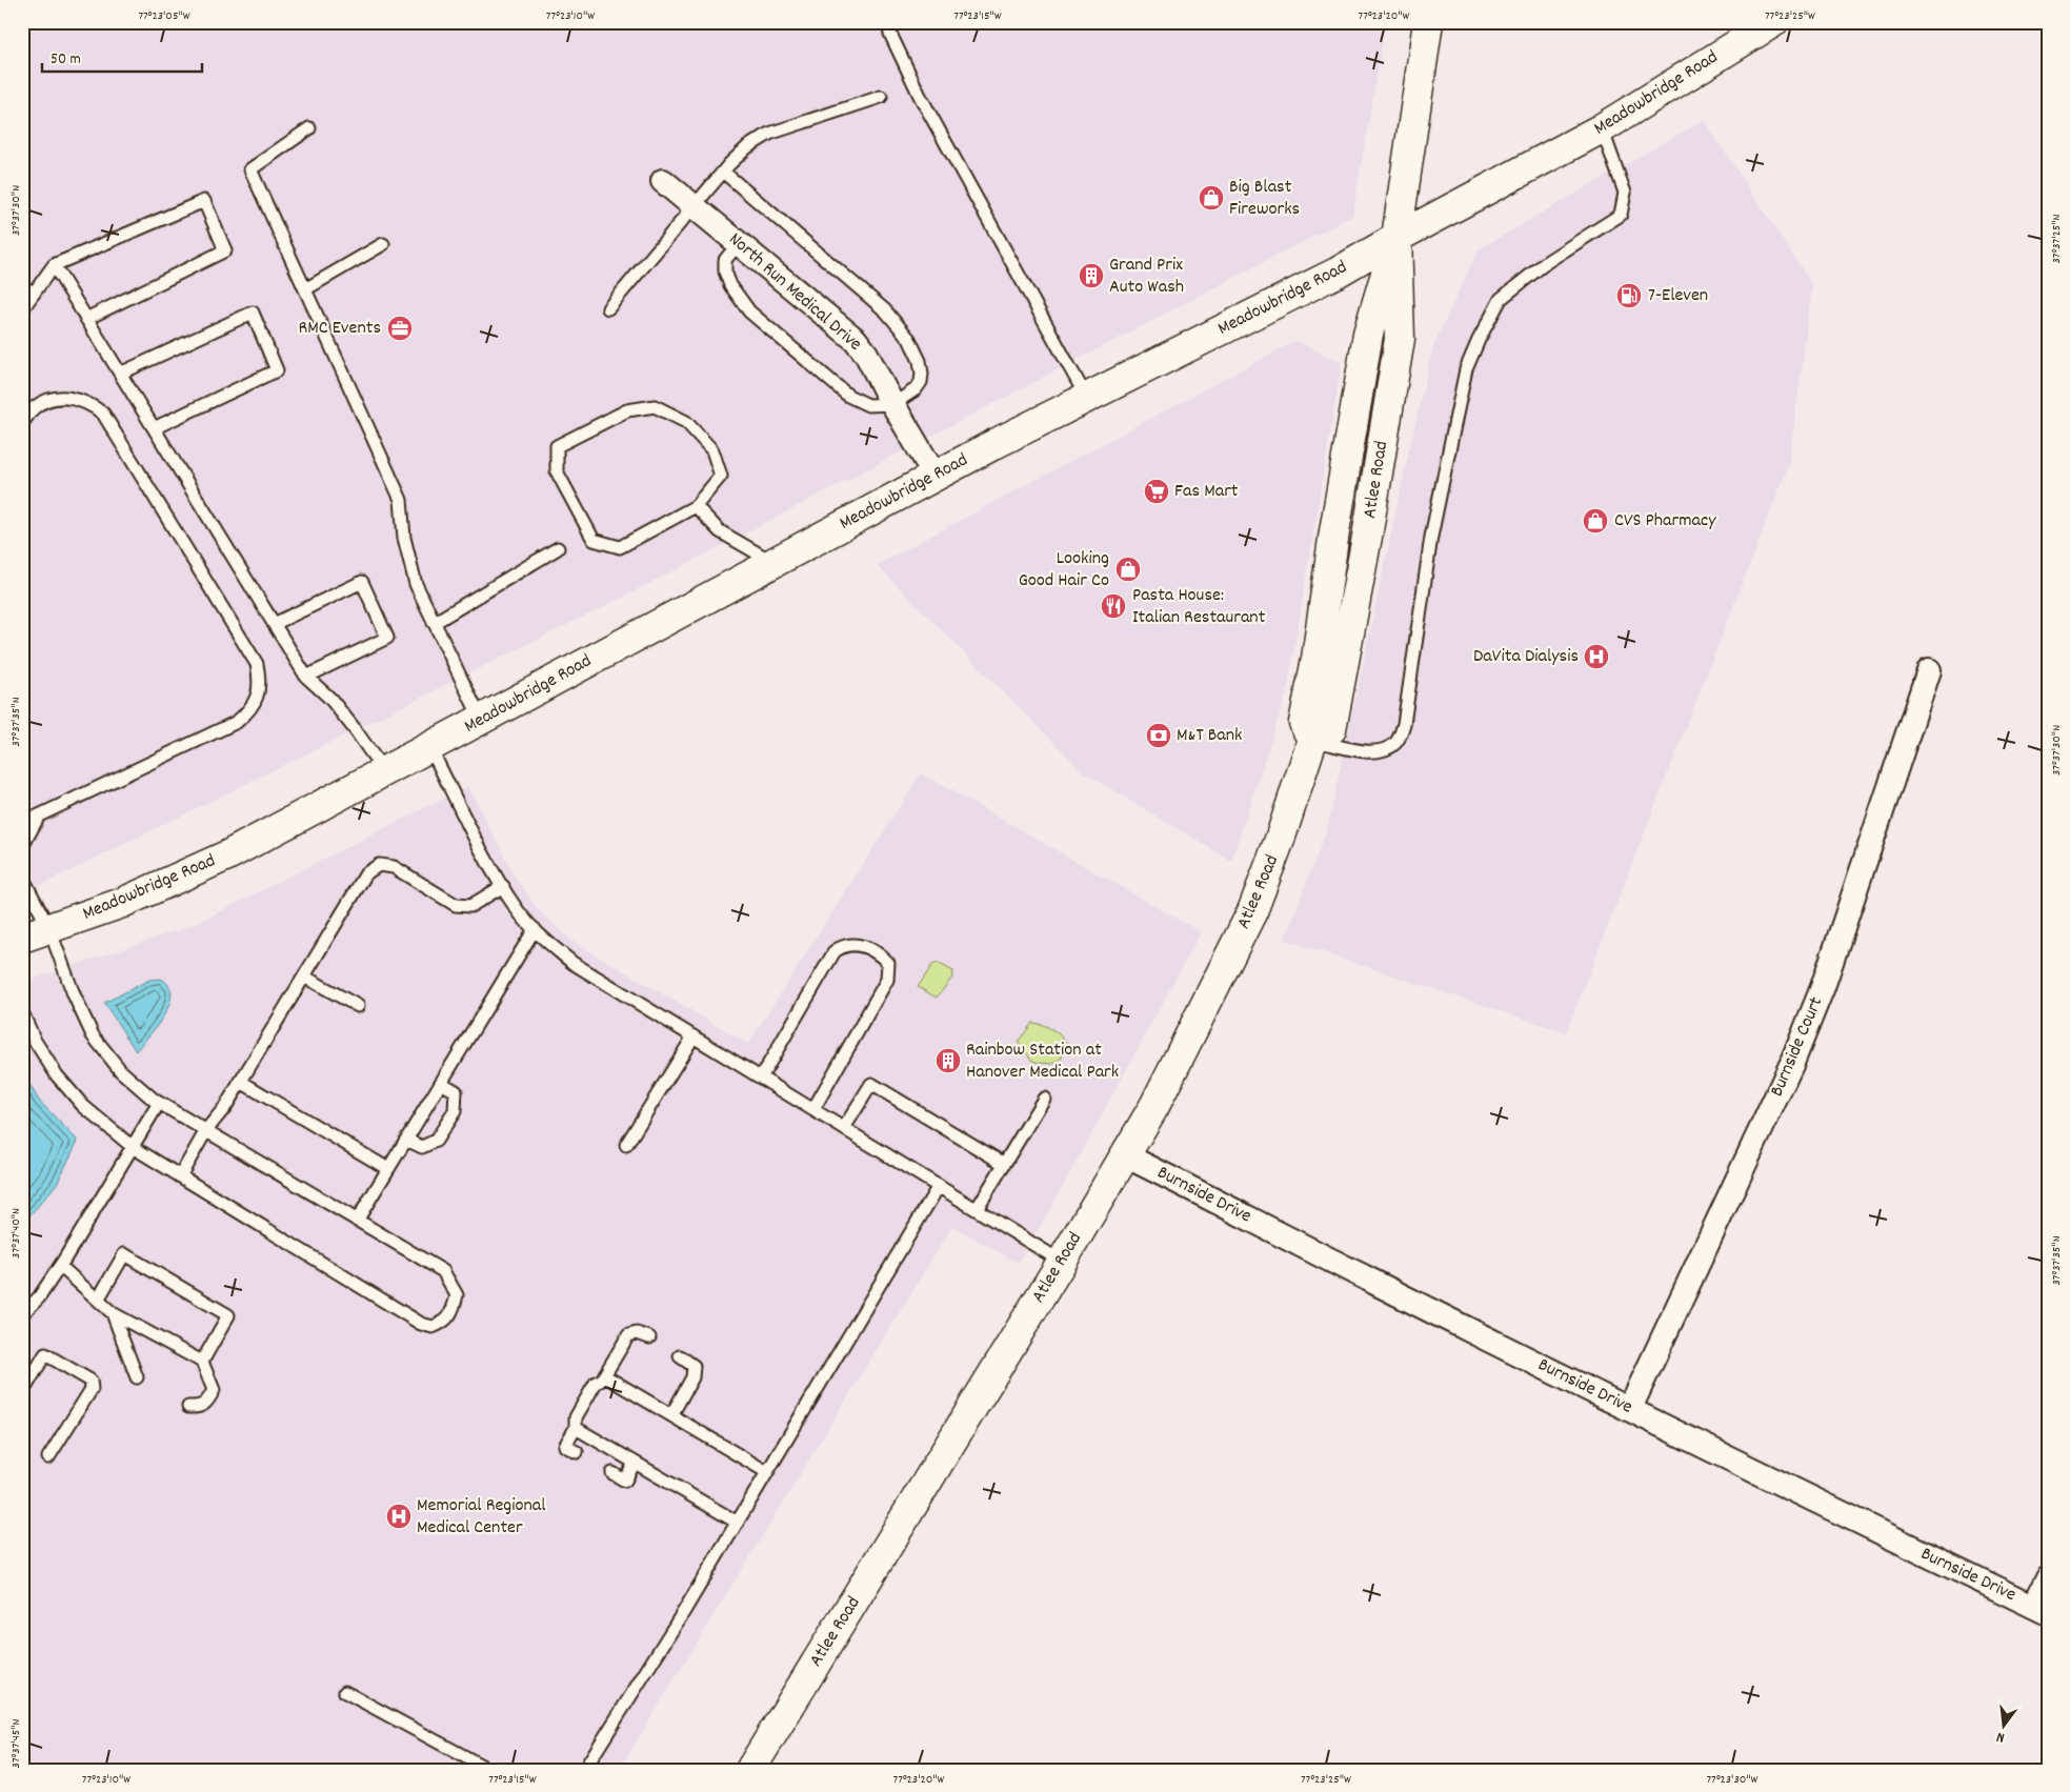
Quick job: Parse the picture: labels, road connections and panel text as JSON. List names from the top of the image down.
{
  "streets": {
    "main road": ["Meadowbridge Road", "Atlee Road"],
    "street": ["North Run Medical Drive", "Burnside Court", "Burnside Drive"]
  },
  "crossings": [
    ["Meadowbridge Road", "North Run Medical Drive"],
    ["Meadowbridge Road", "Atlee Road"],
    ["Atlee Road", "Burnside Drive"],
    ["Burnside Court", "Burnside Drive"]
  ],
  "places": {
    "shop": ["Big Blast Fireworks", "CVS Pharmacy", "Looking Good Hair Co"],
    "building": ["Grand Prix Auto Wash", "Rainbow Station at Hanover Medical Park"],
    "fuel station": ["7-Eleven"],
    "office": ["RMC Events"],
    "supermarket": ["Fas Mart"],
    "restaurant": ["Pasta House: Italian Restaurant"],
    "hospital": ["DaVita Dialysis", "Memorial Regional Medical Center"],
    "bank": ["M&T Bank"]
  },
  "scale_bar": "50 m",
  "north": "bottom",
  "coordinates": [
    "77°23'05\"W",
    "77°23'10\"W",
    "77°23'15\"W",
    "77°23'20\"W",
    "77°23'25\"W",
    "37°37'30\"N",
    "37°37'25\"N",
    "37°37'35\"N",
    "37°37'40\"N",
    "37°37'45\"N",
    "77°23'30\"W"
  ]
}
